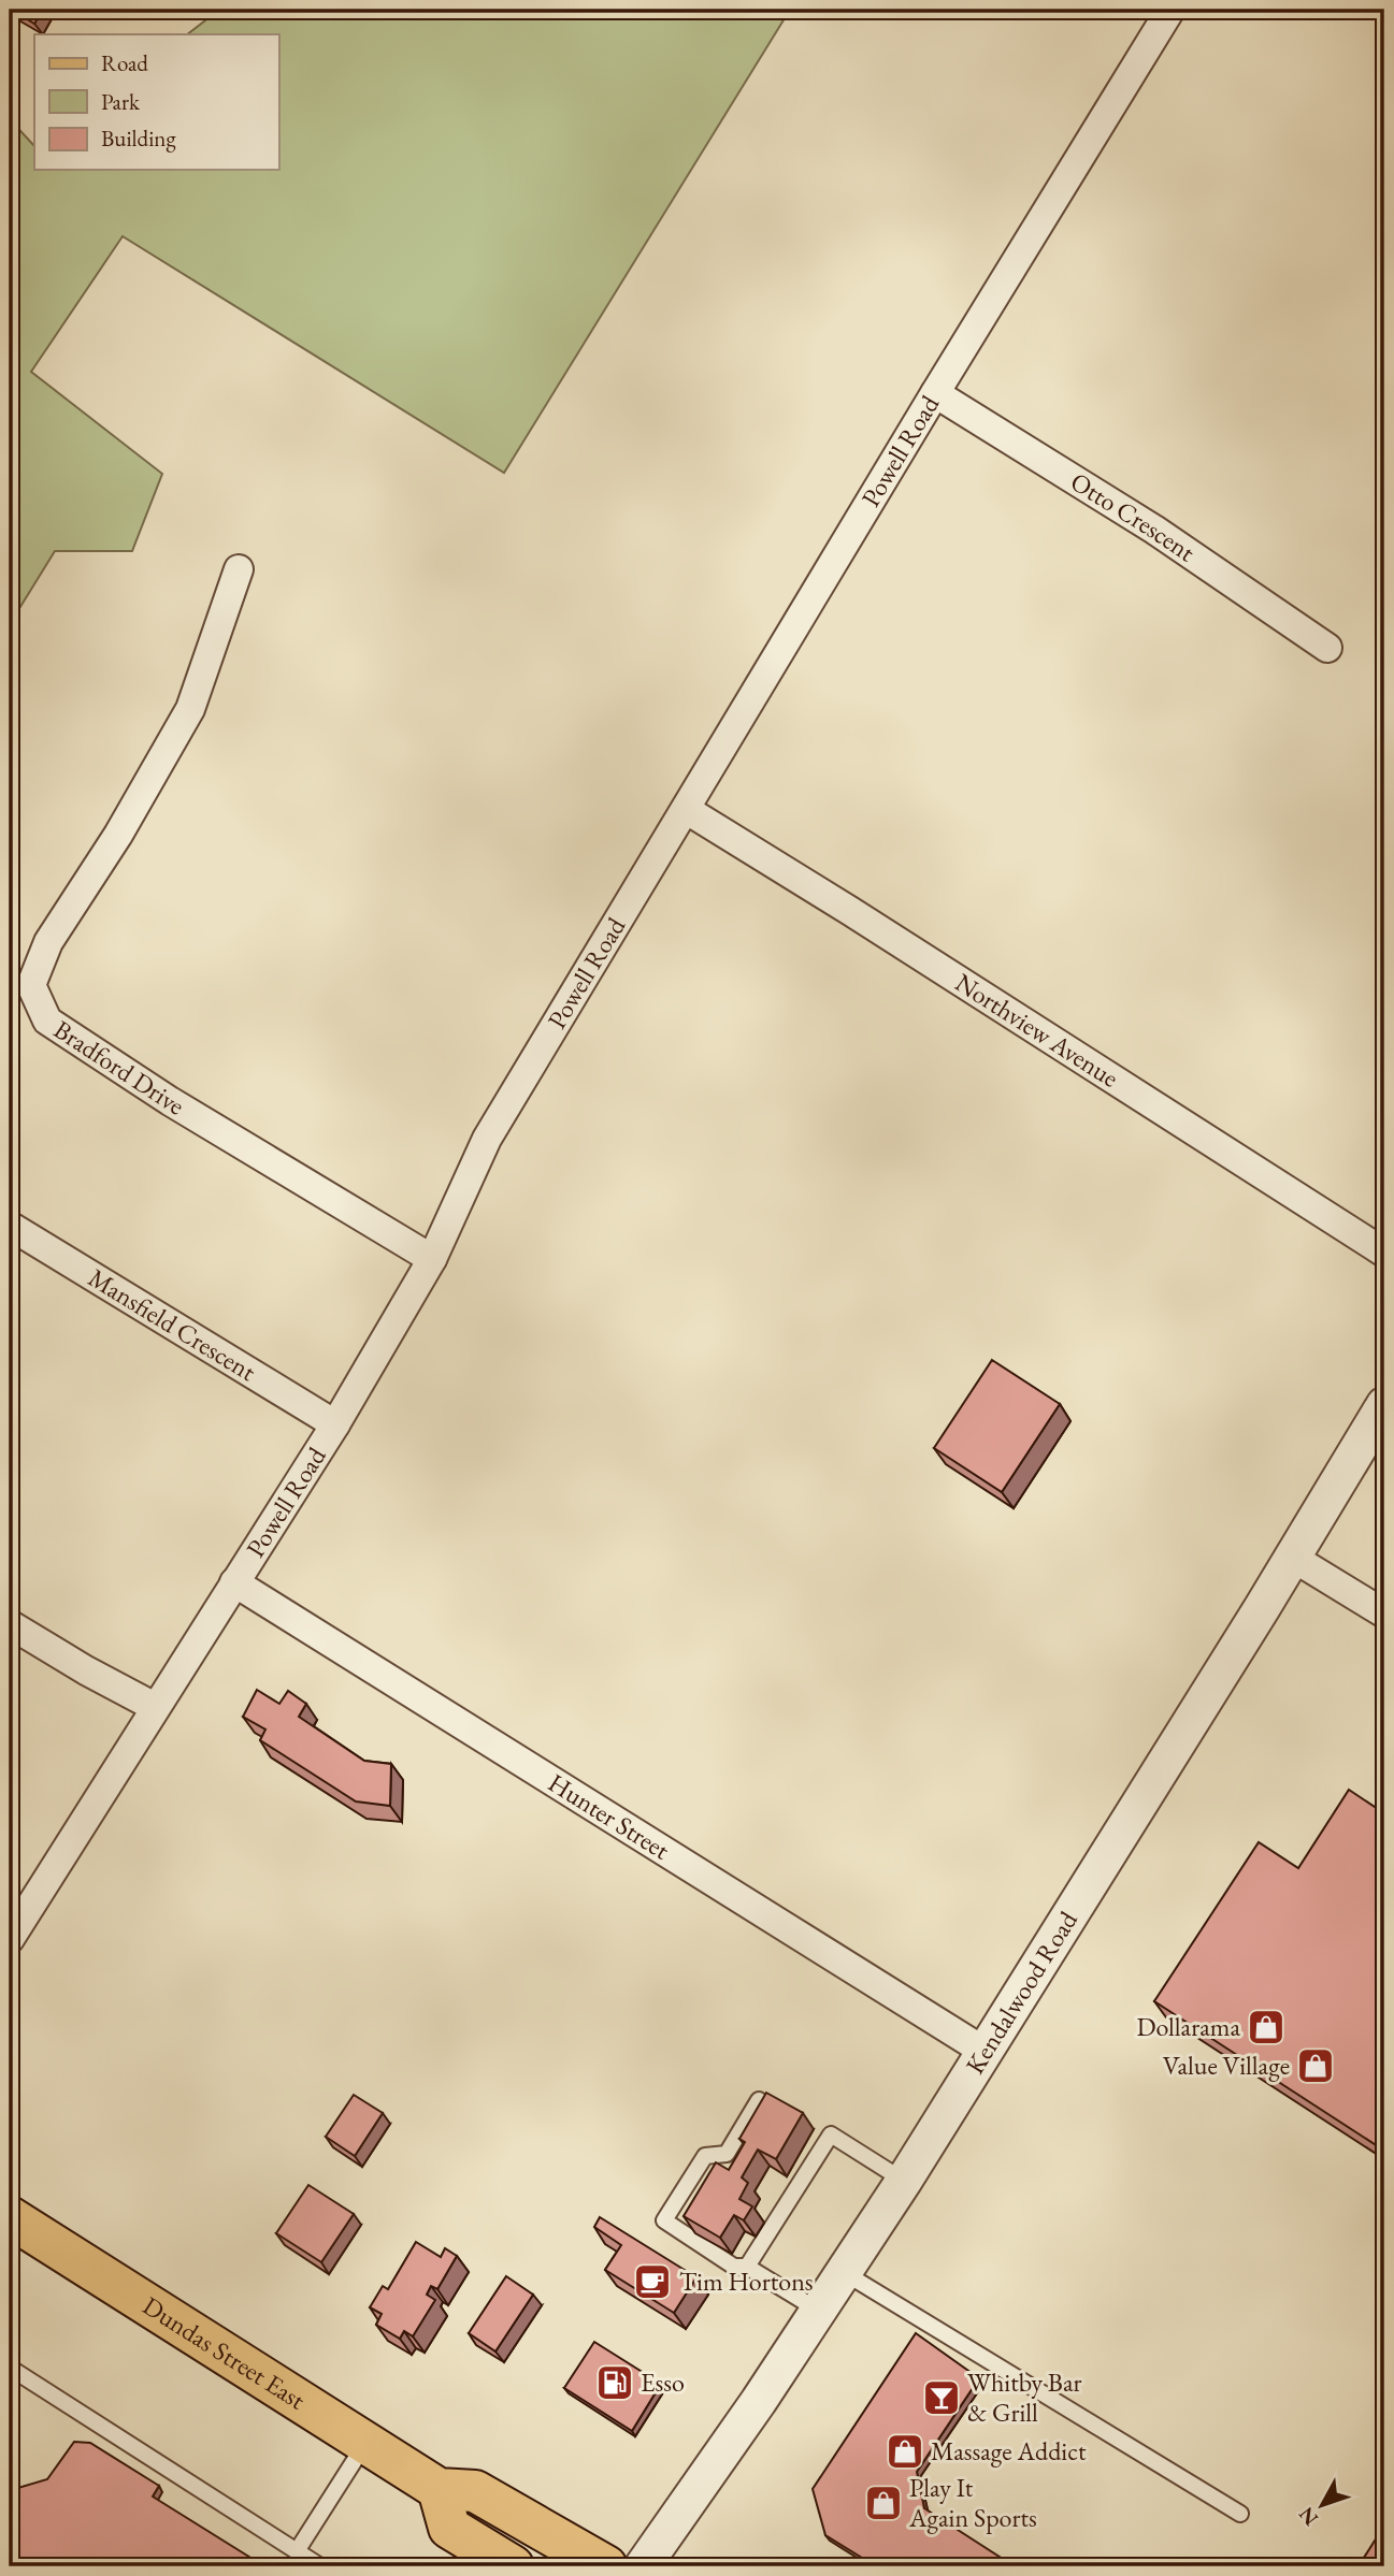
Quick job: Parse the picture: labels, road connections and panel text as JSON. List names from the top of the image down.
{
  "streets": {
    "main road": ["Dundas Street East"],
    "street": [
      "Powell Road",
      "Otto Crescent",
      "Northview Avenue",
      "Bradford Drive",
      "Mansfield Crescent",
      "Hunter Street",
      "Kendalwood Road"
    ]
  },
  "crossings": [
    ["Powell Road", "Otto Crescent"],
    ["Powell Road", "Northview Avenue"],
    ["Powell Road", "Bradford Drive"],
    ["Powell Road", "Mansfield Crescent"],
    ["Powell Road", "Hunter Street"],
    ["Hunter Street", "Kendalwood Road"]
  ],
  "places": {
    "shop": [
      "Dollarama",
      "Value Village",
      "Massage Addict",
      "Play It Again Sports"
    ],
    "cafe": ["Tim Hortons"],
    "fuel station": ["Esso"],
    "bar": ["Whitby Bar & Grill"]
  },
  "legend": ["Road", "Park", "Building"],
  "north": "bottom left"
}
